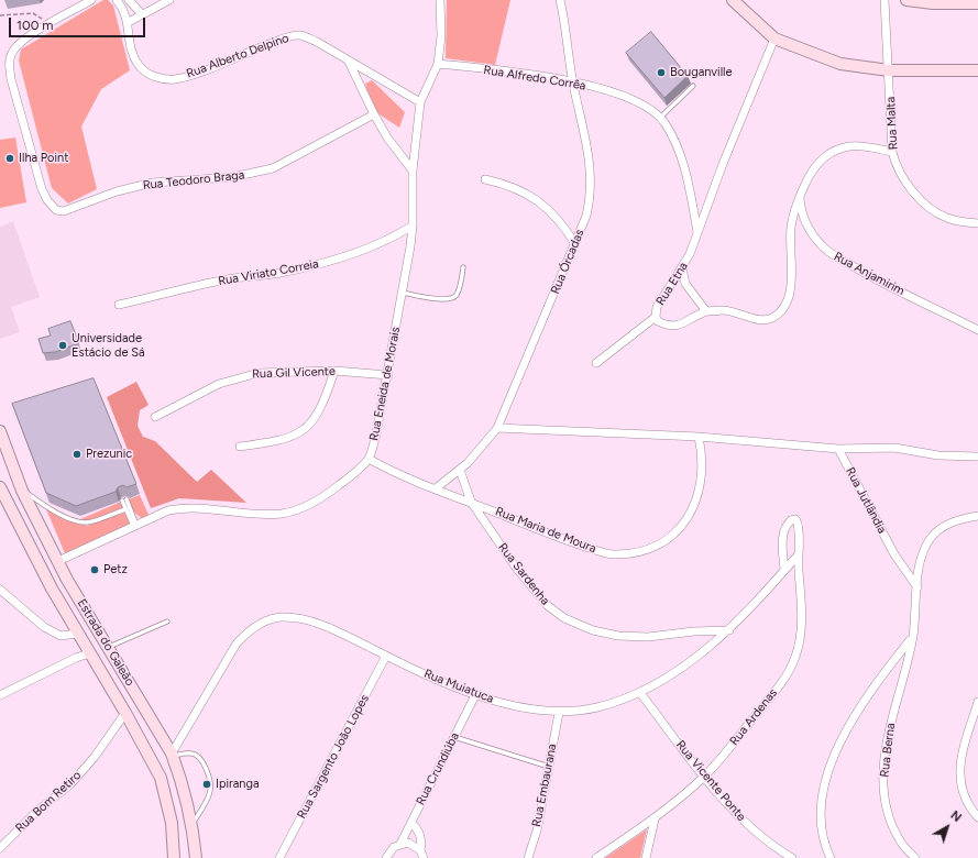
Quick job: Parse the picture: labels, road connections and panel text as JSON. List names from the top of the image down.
{
  "streets": {
    "main road": ["Estrada do Galeão"],
    "street": [
      "Rua Alberto Delpino",
      "Rua Alfredo Corrêa",
      "Rua Malta",
      "Rua Teodoro Braga",
      "Rua Órcadas",
      "Rua Viriato Correia",
      "Rua Anjamirim",
      "Rua Etna",
      "Rua Gil Vicente",
      "Rua Eneida de Morais",
      "Rua Jutlândia",
      "Rua Maria de Moura",
      "Rua Sardenha",
      "Rua Muiatuca",
      "Rua Ardenas",
      "Rua Berna",
      "Rua Sargento João Lopes",
      "Rua Crundiúba",
      "Rua Vicente Ponte",
      "Rua Embaurana",
      "Rua Bom Retiro"
    ]
  },
  "crossings": [
    ["Rua Alberto Delpino", "Rua Eneida de Morais"],
    ["Rua Alfredo Corrêa", "Rua Órcadas"],
    ["Rua Alfredo Corrêa", "Rua Etna"],
    ["Rua Alfredo Corrêa", "Rua Eneida de Morais"],
    ["Rua Órcadas", "Rua Maria de Moura"],
    ["Rua Órcadas", "Rua Sardenha"],
    ["Rua Viriato Correia", "Rua Eneida de Morais"],
    ["Rua Anjamirim", "Rua Etna"],
    ["Rua Gil Vicente", "Rua Eneida de Morais"],
    ["Rua Eneida de Morais", "Rua Maria de Moura"],
    ["Rua Maria de Moura", "Rua Sardenha"],
    ["Rua Sardenha", "Rua Muiatuca"],
    ["Estrada do Galeão", "Rua Muiatuca"],
    ["Estrada do Galeão", "Rua Bom Retiro"],
    ["Rua Muiatuca", "Rua Ardenas"],
    ["Rua Muiatuca", "Rua Sargento João Lopes"],
    ["Rua Muiatuca", "Rua Crundiúba"],
    ["Rua Muiatuca", "Rua Vicente Ponte"],
    ["Rua Muiatuca", "Rua Embaurana"],
    ["Rua Ardenas", "Rua Vicente Ponte"]
  ],
  "places": [
    "Bouganville",
    "Ilha Point",
    "Universidade Estácio de Sá",
    "Prezunic",
    "Petz",
    "Ipiranga"
  ],
  "scale_bar": "100 m",
  "north": "top right"
}
